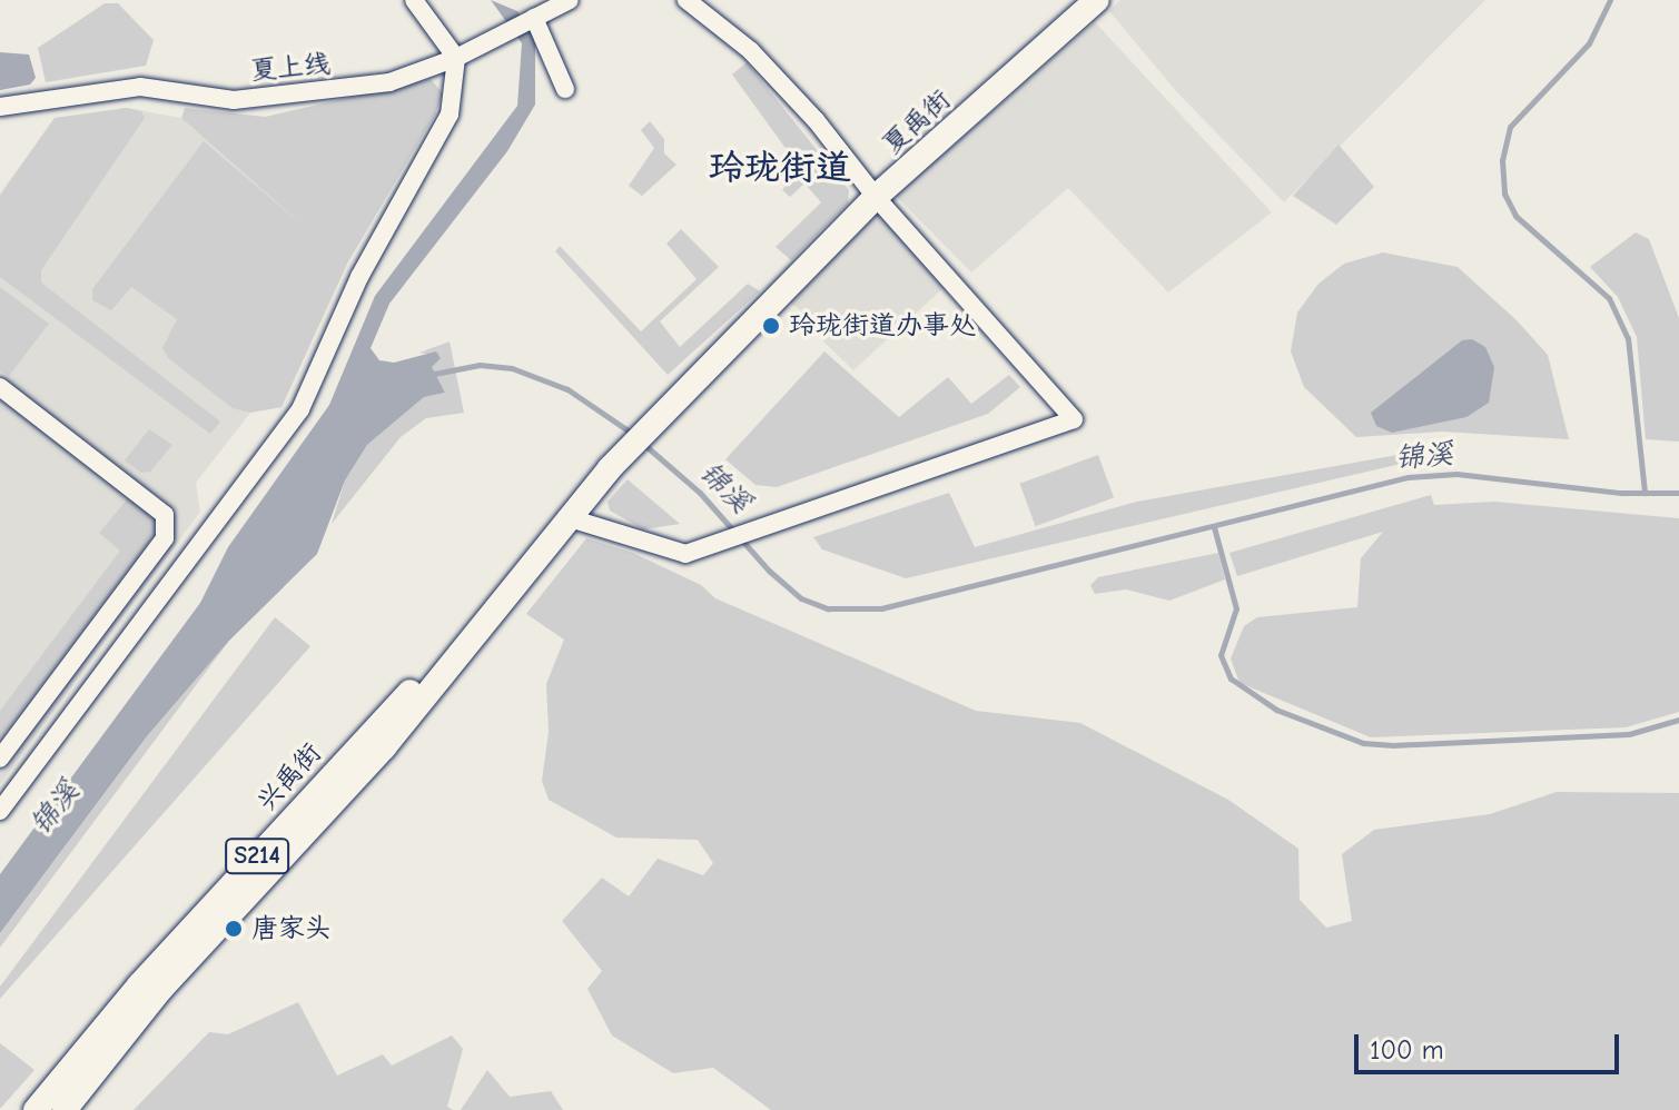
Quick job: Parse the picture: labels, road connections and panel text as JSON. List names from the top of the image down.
{
  "streets": {
    "main road": ["夏禹街", "兴禹街", "S214"],
    "street": ["夏上线"]
  },
  "crossings": [
    ["夏禹街", "兴禹街"]
  ],
  "districts": ["玲珑街道"],
  "water": ["锦溪"],
  "places": ["玲珑街道办事处", "唐家头"],
  "scale_bar": "100 m"
}
